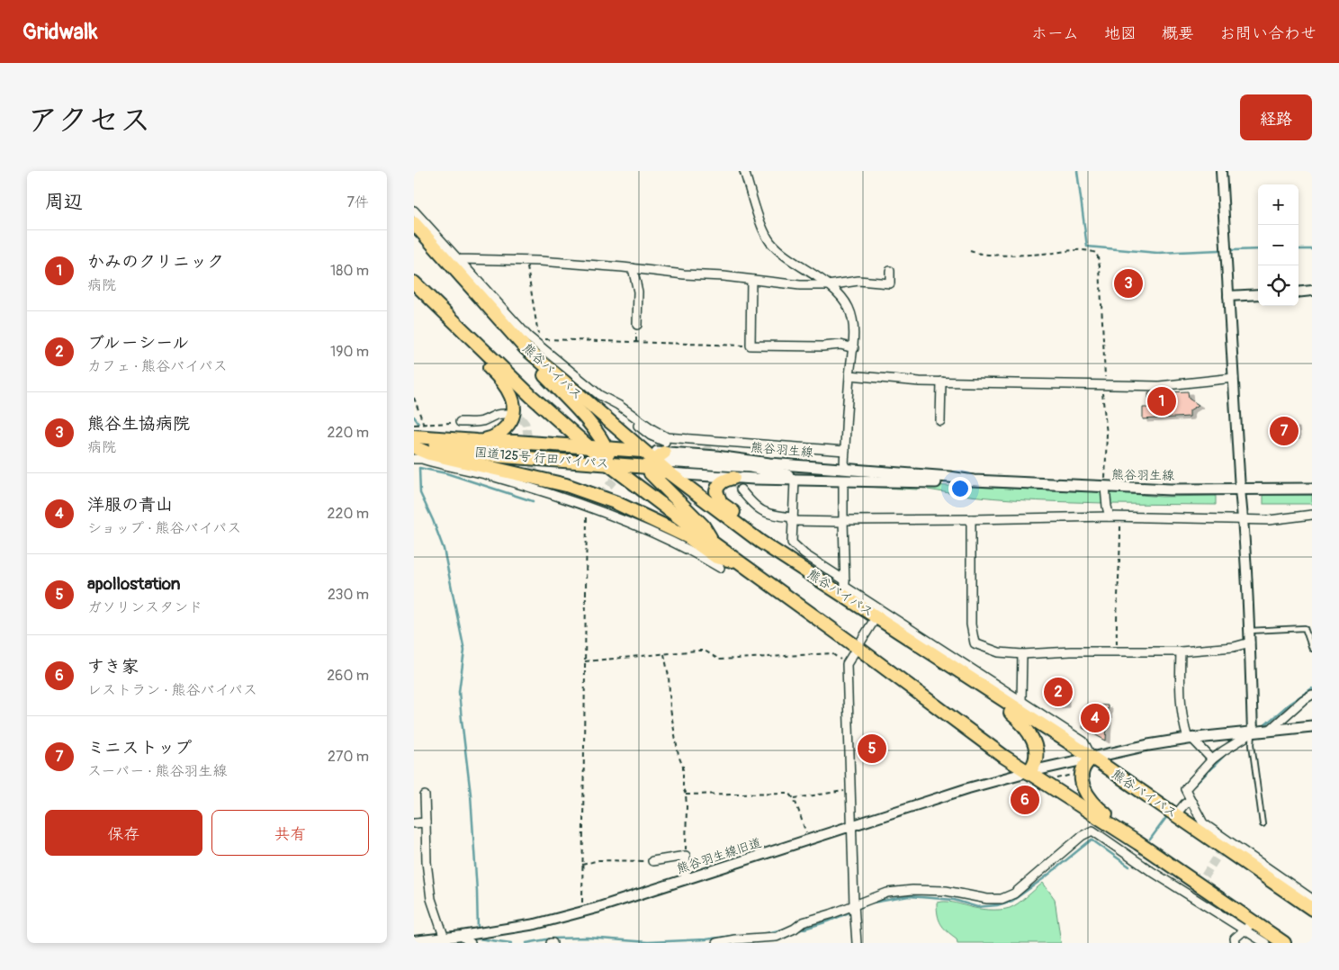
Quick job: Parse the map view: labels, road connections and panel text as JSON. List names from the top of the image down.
{
  "streets": {
    "highway": ["熊谷バイパス", "国道125号 行田バイパス"],
    "main road": ["熊谷羽生線"],
    "street": ["熊谷羽生線旧道"]
  },
  "crossings": [
    ["熊谷バイパス", "熊谷羽生線"],
    ["熊谷バイパス", "国道125号 行田バイパス"],
    ["熊谷羽生線", "国道125号 行田バイパス"]
  ],
  "page": {
    "header": "Gridwalk",
    "nav": [
      "ホーム",
      "地図",
      "概要",
      "お問い合わせ"
    ],
    "title": "アクセス",
    "buttons": [
      "経路",
      ["保存", "共有"]
    ],
    "heading": ["周辺", "7件"],
    "map_buttons": ["+", "−"],
    "list": [
      {
        "mark": "1",
        "name": "かみのクリニック",
        "note": "病院",
        "value": "180 m"
      },
      {
        "mark": "2",
        "name": "ブルーシール",
        "note": "カフェ · 熊谷バイパス",
        "value": "190 m"
      },
      {
        "mark": "3",
        "name": "熊谷生協病院",
        "note": "病院",
        "value": "220 m"
      },
      {
        "mark": "4",
        "name": "洋服の青山",
        "note": "ショップ · 熊谷バイパス",
        "value": "220 m"
      },
      {
        "mark": "5",
        "name": "apollostation",
        "note": "ガソリンスタンド",
        "value": "230 m"
      },
      {
        "mark": "6",
        "name": "すき家",
        "note": "レストラン · 熊谷バイパス",
        "value": "260 m"
      },
      {
        "mark": "7",
        "name": "ミニストップ",
        "note": "スーパー · 熊谷羽生線",
        "value": "270 m"
      }
    ],
    "pins": [
      "3",
      "1",
      "7",
      "2",
      "4",
      "5",
      "6"
    ]
  }
}
